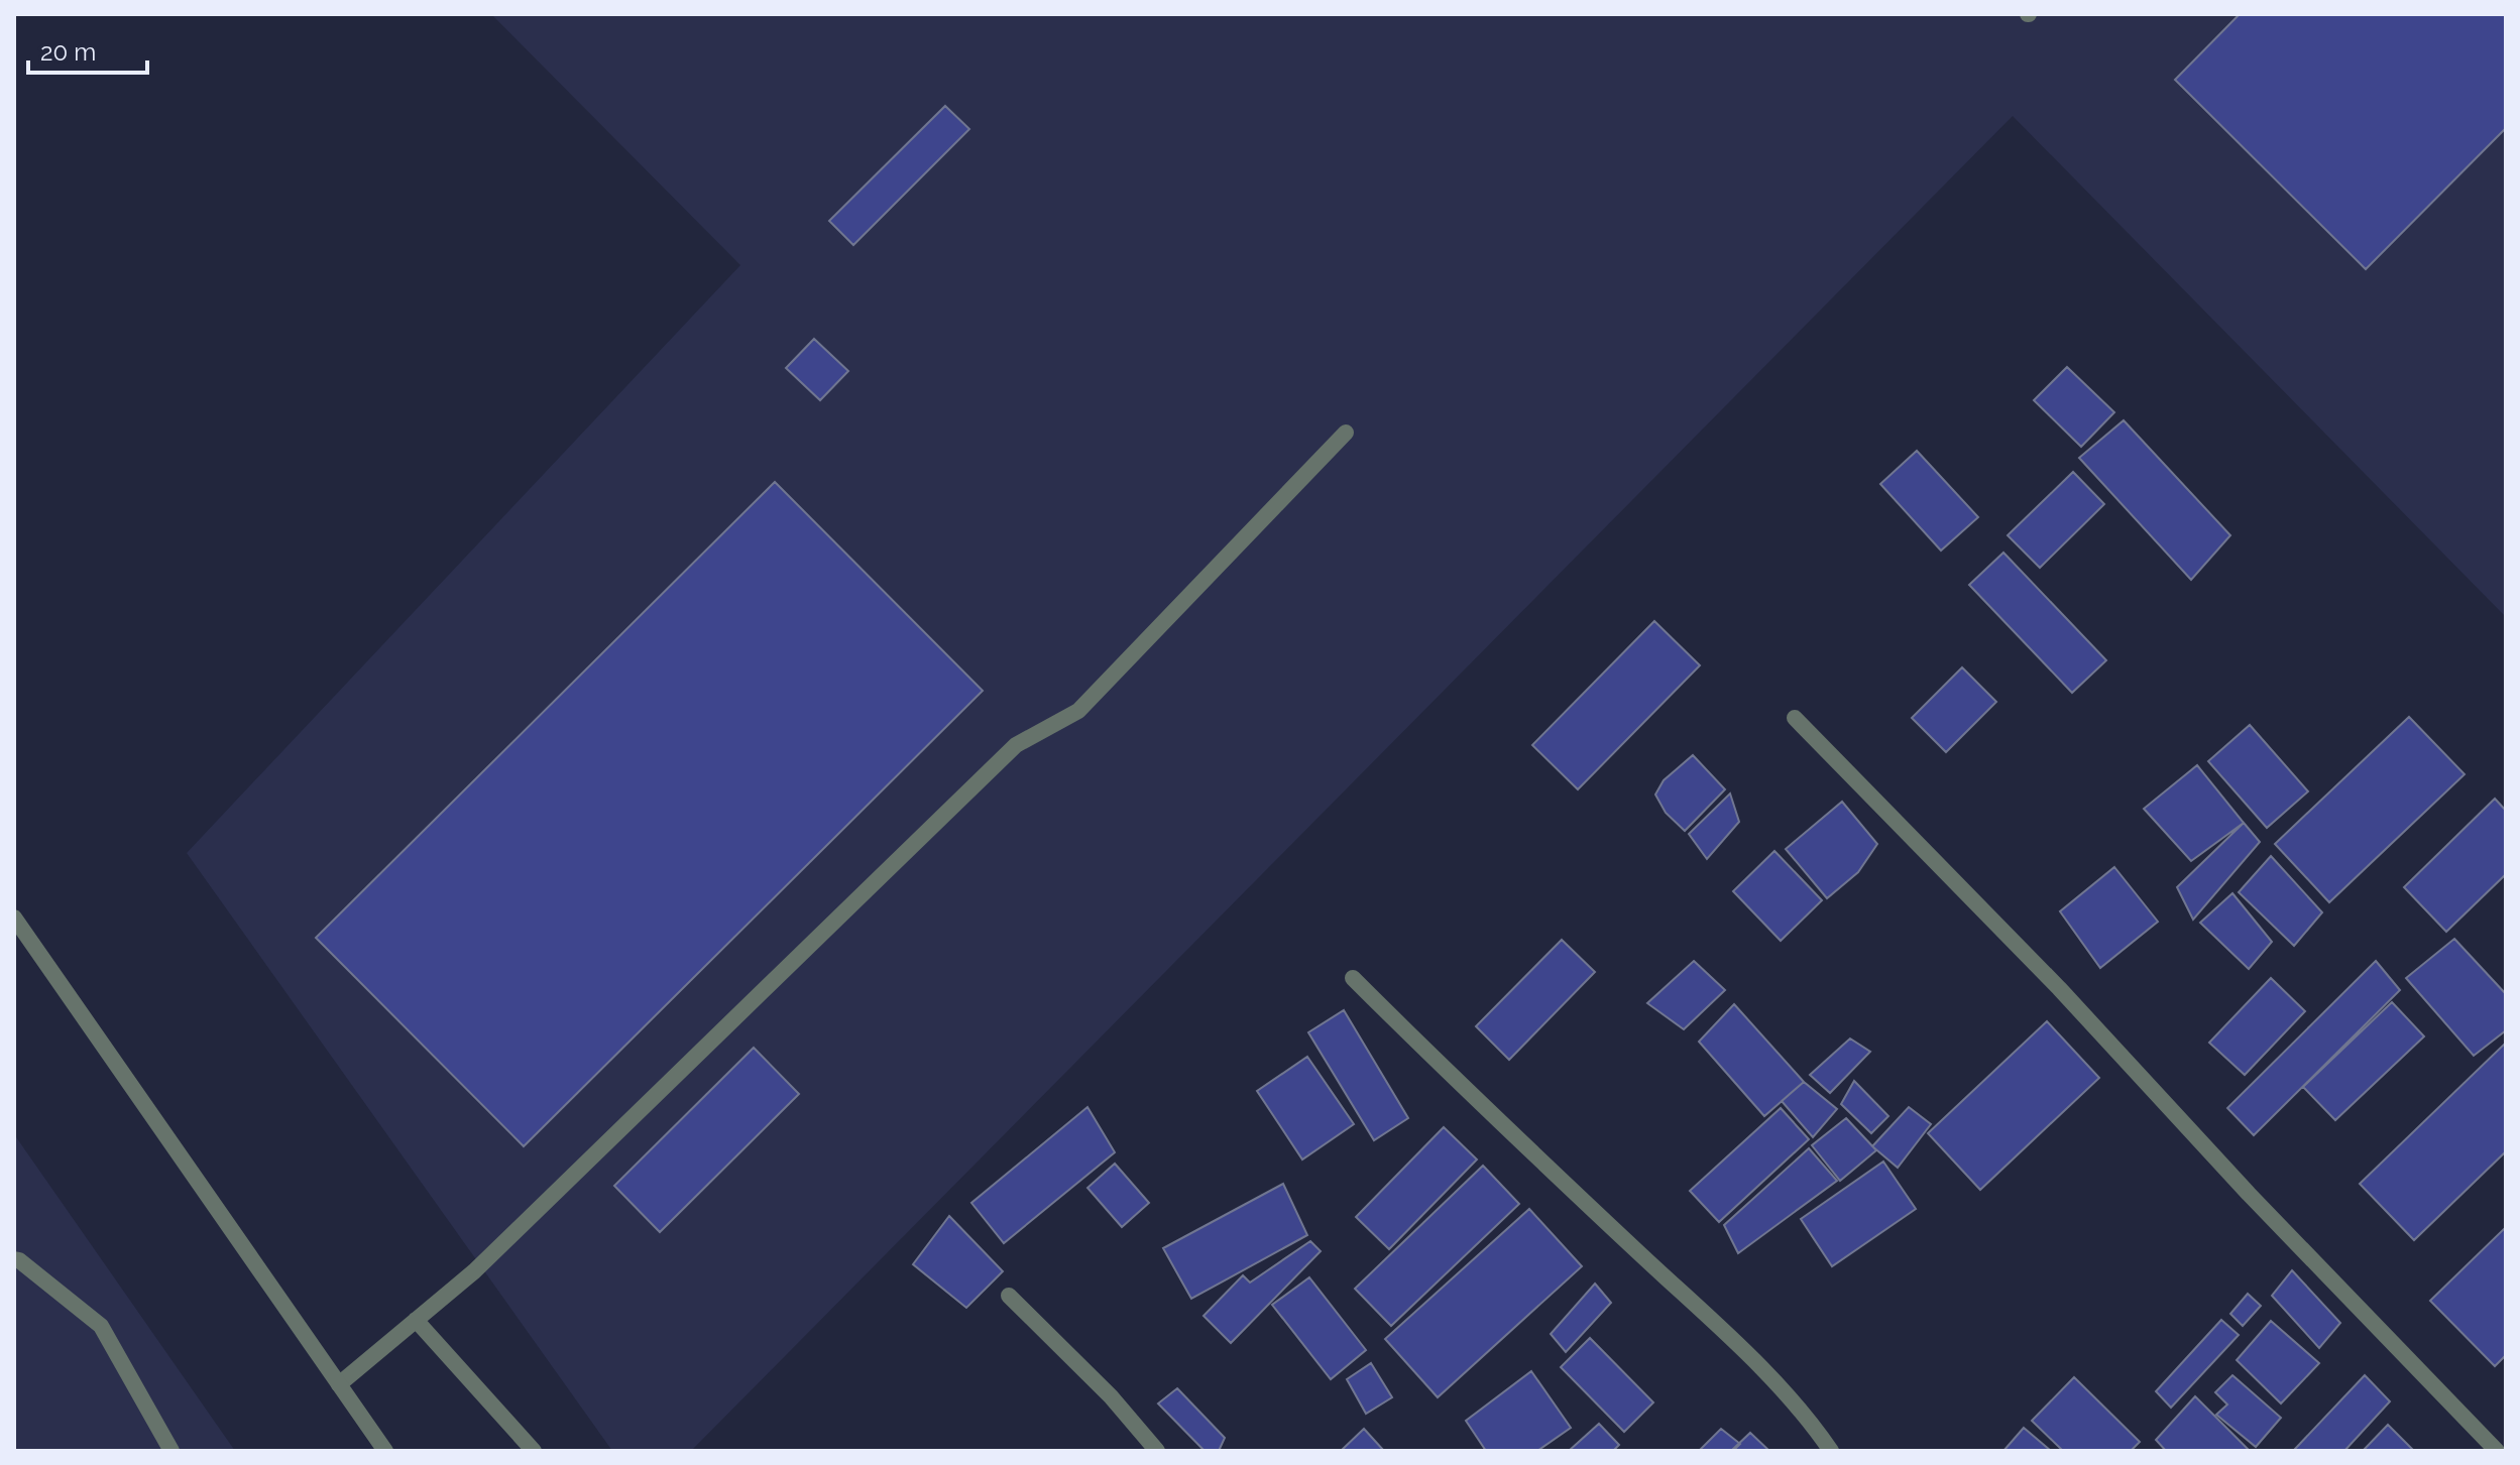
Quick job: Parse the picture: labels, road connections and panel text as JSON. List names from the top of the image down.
{
  "scale_bar": "20 m"
}
